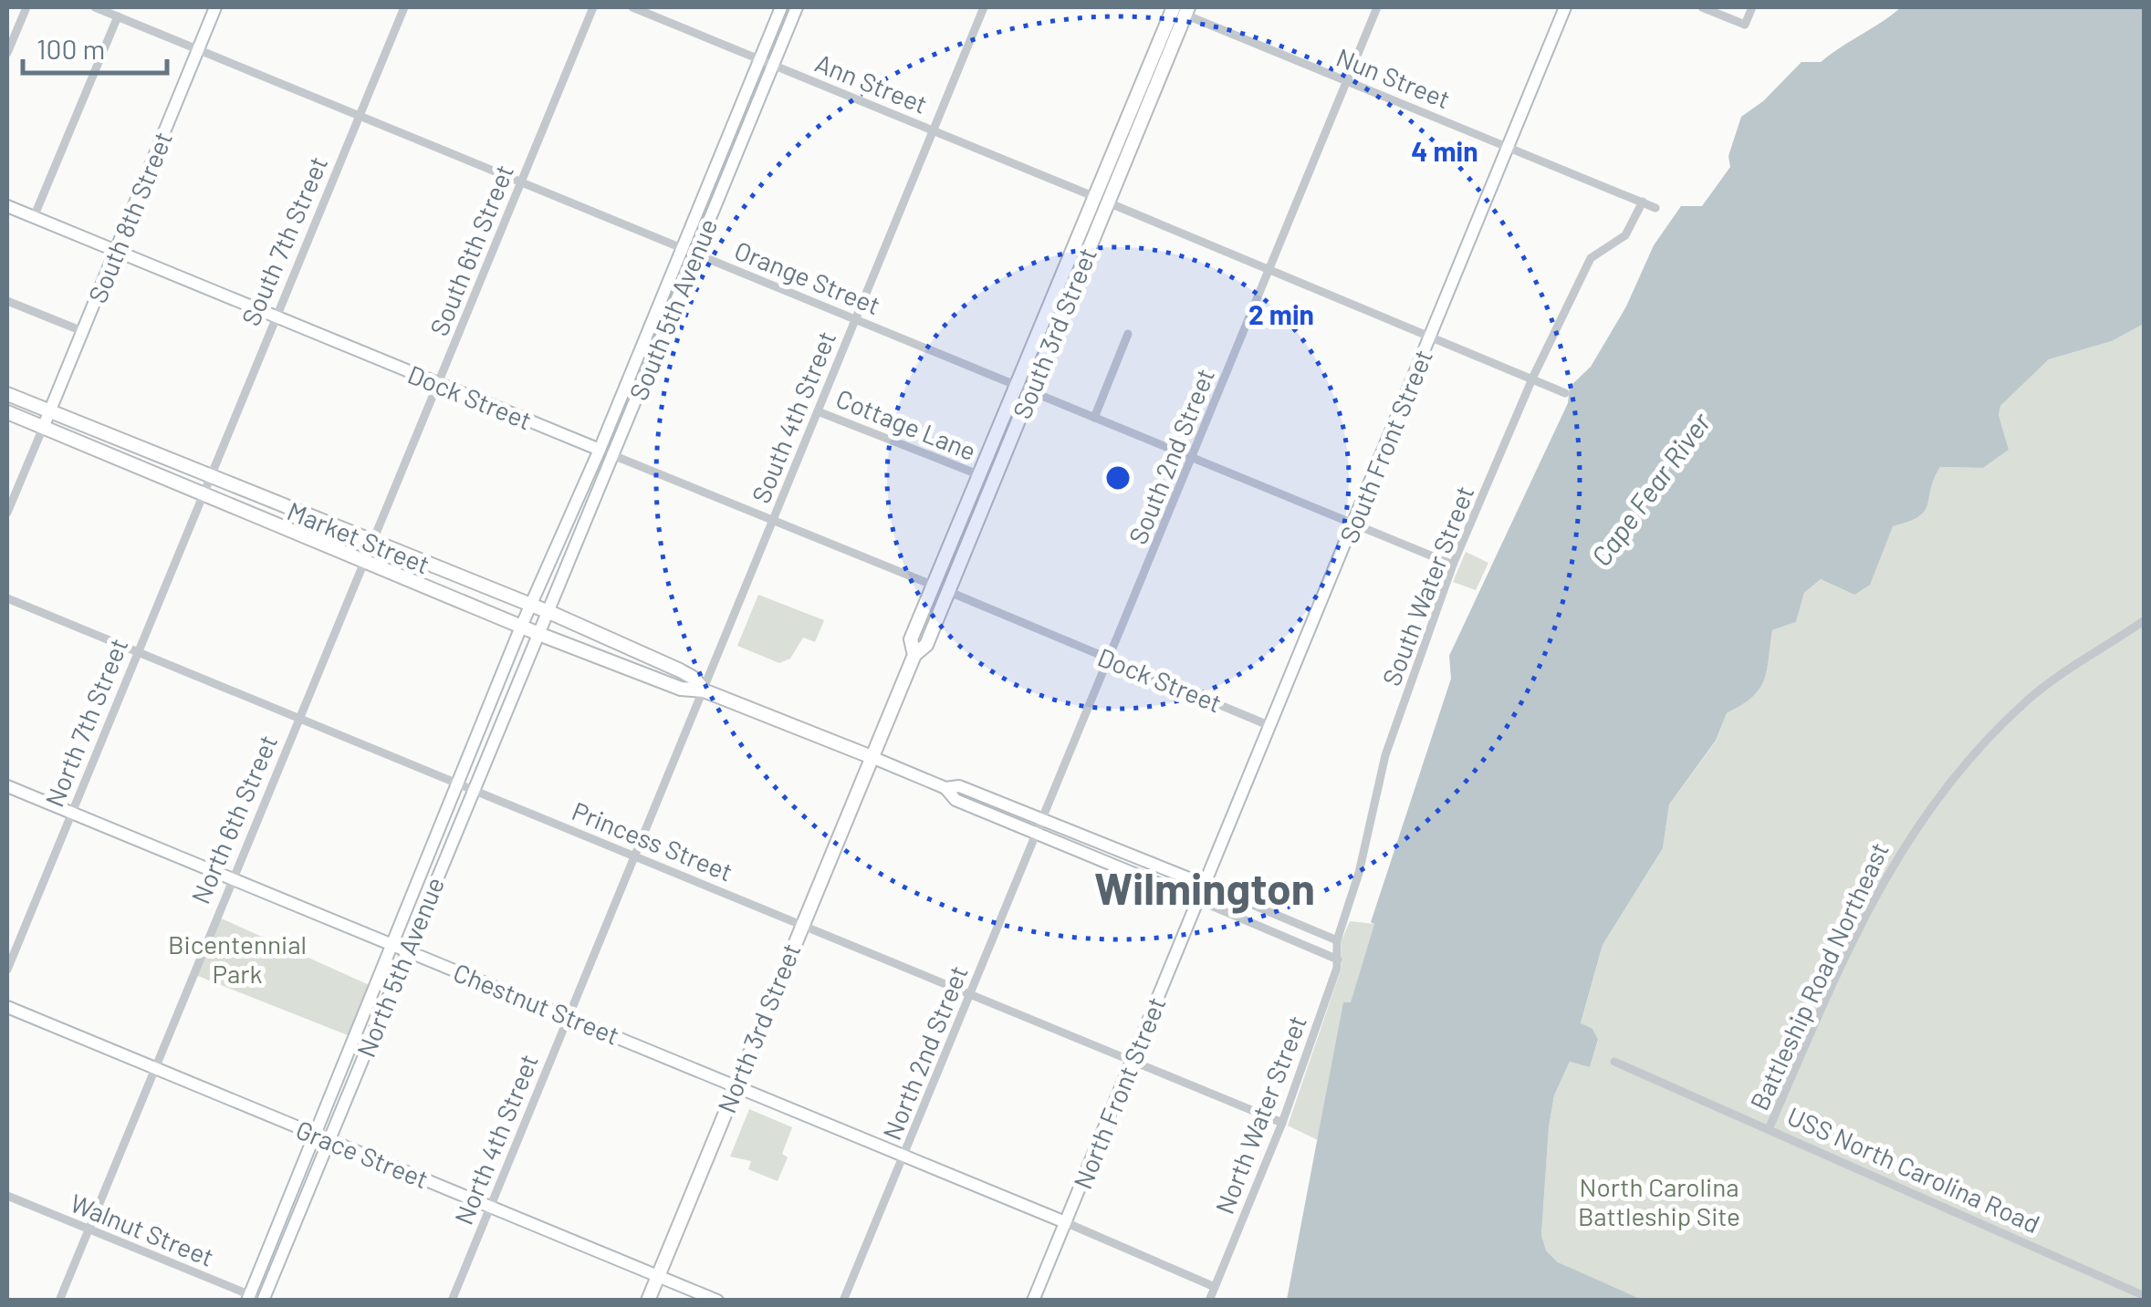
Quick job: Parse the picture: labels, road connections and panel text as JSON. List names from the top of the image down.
{
  "streets": {
    "main road": ["South 3rd Street", "Market Street", "North 3rd Street"],
    "street": [
      "Nun Street",
      "Ann Street",
      "South 8th Street",
      "South 7th Street",
      "South 6th Street",
      "Orange Street",
      "South 5th Avenue",
      "Dock Street",
      "South 4th Street",
      "Cottage Lane",
      "South Front Street",
      "South 2nd Street",
      "South Water Street",
      "North 7th Street",
      "North 6th Street",
      "Princess Street",
      "North 5th Avenue",
      "Battleship Road Northeast",
      "Chestnut Street",
      "North 2nd Street",
      "North Front Street",
      "North Water Street",
      "North 4th Street",
      "Grace Street",
      "USS North Carolina Road",
      "Walnut Street"
    ]
  },
  "crossings": [
    ["Nun Street", "South 3rd Street"],
    ["Nun Street", "South Front Street"],
    ["Nun Street", "South 2nd Street"],
    ["Nun Street", "South Water Street"],
    ["Ann Street", "South 5th Avenue"],
    ["Ann Street", "South 3rd Street"],
    ["Ann Street", "South 4th Street"],
    ["Ann Street", "South Front Street"],
    ["Ann Street", "South 2nd Street"],
    ["Ann Street", "South Water Street"],
    ["South 8th Street", "Orange Street"],
    ["South 8th Street", "Dock Street"],
    ["South 8th Street", "Market Street"],
    ["South 7th Street", "Orange Street"],
    ["South 7th Street", "Dock Street"],
    ["South 7th Street", "Market Street"],
    ["South 7th Street", "North 7th Street"],
    ["South 6th Street", "Orange Street"],
    ["South 6th Street", "Dock Street"],
    ["South 6th Street", "Market Street"],
    ["South 6th Street", "North 6th Street"],
    ["Orange Street", "South 5th Avenue"],
    ["Orange Street", "South 3rd Street"],
    ["Orange Street", "South 4th Street"],
    ["Orange Street", "South Front Street"],
    ["Orange Street", "South 2nd Street"],
    ["Orange Street", "South Water Street"],
    ["South 5th Avenue", "Dock Street"],
    ["South 5th Avenue", "Market Street"],
    ["South 5th Avenue", "North 5th Avenue"],
    ["South 3rd Street", "Dock Street"],
    ["South 3rd Street", "Cottage Lane"],
    ["South 3rd Street", "Market Street"],
    ["South 3rd Street", "North 3rd Street"],
    ["Dock Street", "South 4th Street"],
    ["Dock Street", "South Front Street"],
    ["Dock Street", "South 2nd Street"],
    ["South 4th Street", "Cottage Lane"],
    ["South 4th Street", "Market Street"],
    ["South 4th Street", "North 4th Street"],
    ["South Front Street", "Market Street"],
    ["South Front Street", "North Front Street"],
    ["South 2nd Street", "Market Street"],
    ["South 2nd Street", "North 2nd Street"],
    ["Market Street", "South Water Street"],
    ["Market Street", "North 7th Street"],
    ["Market Street", "North 6th Street"],
    ["Market Street", "North 5th Avenue"],
    ["Market Street", "North 3rd Street"],
    ["Market Street", "North 2nd Street"],
    ["Market Street", "North Front Street"],
    ["Market Street", "North Water Street"],
    ["Market Street", "North 4th Street"],
    ["South Water Street", "North Water Street"],
    ["North 7th Street", "Princess Street"],
    ["North 7th Street", "Chestnut Street"],
    ["North 6th Street", "Princess Street"],
    ["North 6th Street", "Chestnut Street"],
    ["North 6th Street", "Grace Street"],
    ["North 6th Street", "Walnut Street"],
    ["Princess Street", "North 5th Avenue"],
    ["Princess Street", "North 3rd Street"],
    ["Princess Street", "North 2nd Street"],
    ["Princess Street", "North Front Street"],
    ["Princess Street", "North Water Street"],
    ["Princess Street", "North 4th Street"],
    ["North 5th Avenue", "Chestnut Street"],
    ["North 5th Avenue", "Grace Street"],
    ["North 5th Avenue", "Walnut Street"],
    ["Battleship Road Northeast", "USS North Carolina Road"],
    ["Chestnut Street", "North 3rd Street"],
    ["Chestnut Street", "North 2nd Street"],
    ["Chestnut Street", "North Front Street"],
    ["Chestnut Street", "North 4th Street"],
    ["North 3rd Street", "Grace Street"],
    ["North 4th Street", "Grace Street"]
  ],
  "districts": ["Wilmington"],
  "water": ["Cape Fear River"],
  "parks": ["Bicentennial Park", "North Carolina Battleship Site"],
  "scale_bar": "100 m",
  "rings": ["4 min", "2 min"]
}
